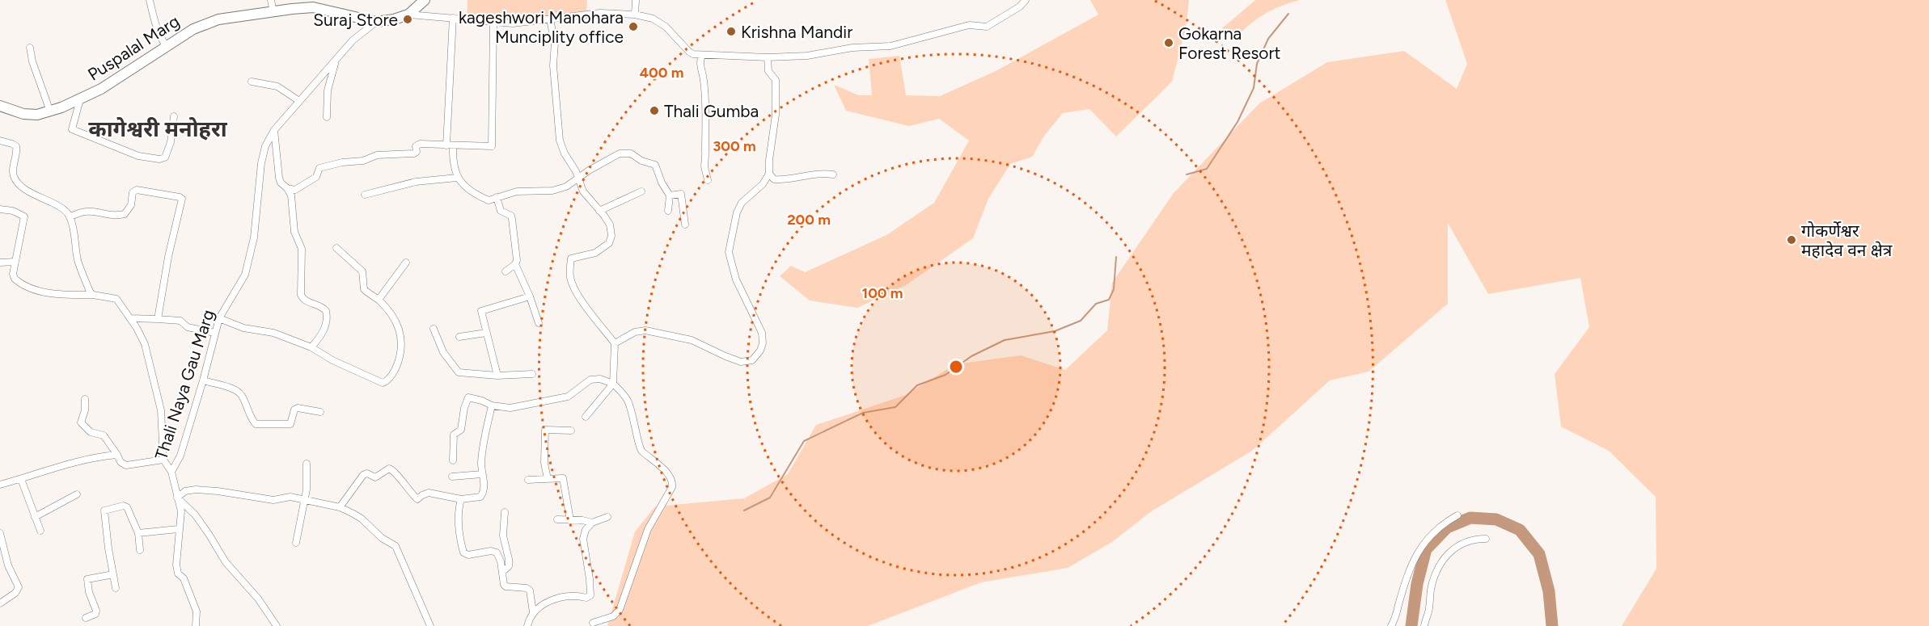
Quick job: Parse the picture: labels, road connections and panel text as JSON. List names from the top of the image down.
{
  "streets": {
    "main road": ["Puspalal Marg"],
    "street": ["Thali Naya Gau Marg"]
  },
  "crossings": [
    ["Puspalal Marg", "Thali Naya Gau Marg"]
  ],
  "districts": ["कागेश्वरी मनोहरा"],
  "places": [
    "Suraj Store",
    "kageshwori Manohara Munciplity office",
    "Krishna Mandir",
    "Gokarna Forest Resort",
    "Thali Gumba",
    "गोकर्णेश्वर महादेव वन क्षेत्र"
  ],
  "rings": [
    "400 m",
    "300 m",
    "200 m",
    "100 m"
  ]
}
